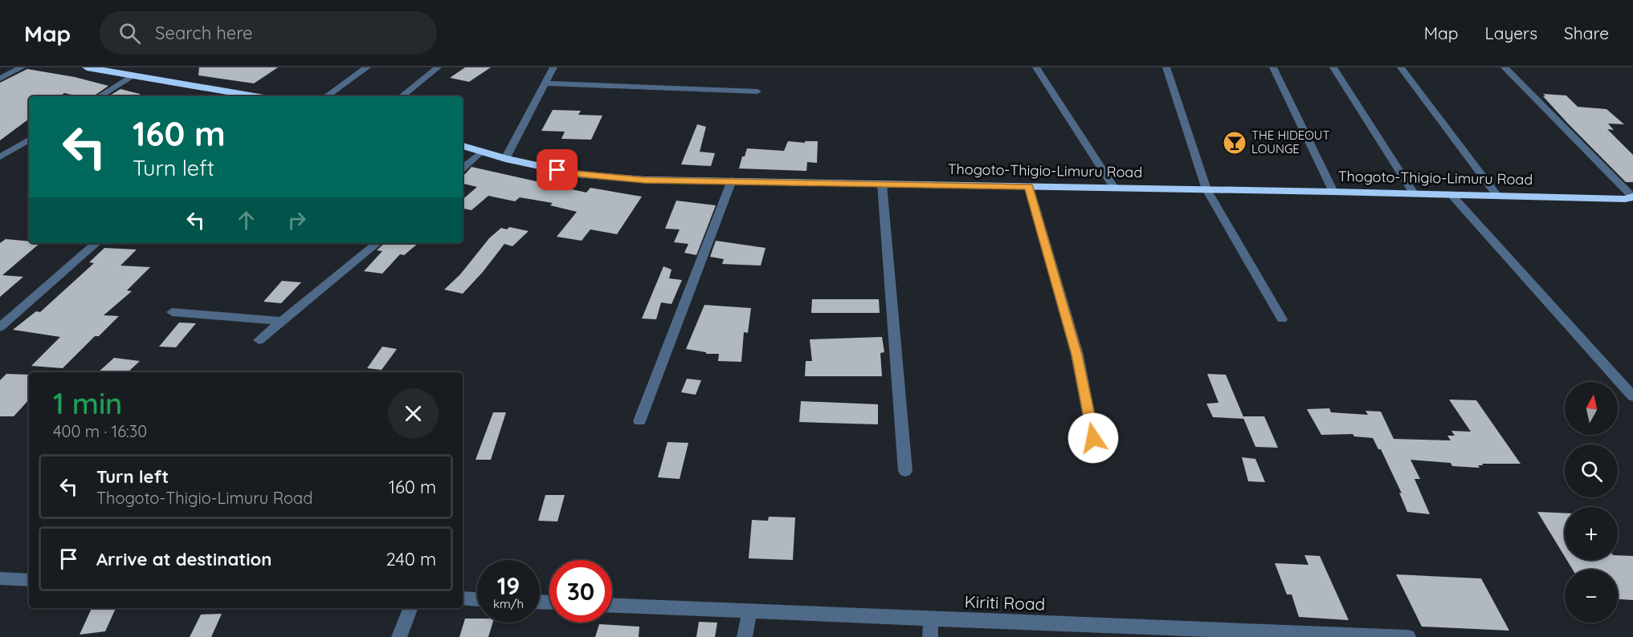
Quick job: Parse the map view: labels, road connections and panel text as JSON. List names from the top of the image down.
{
  "streets": {
    "highway": ["Thogoto-Thigio-Limuru Road"],
    "street": ["Kiriti Road"]
  },
  "places": {
    "bar": ["THE HIDEOUT LOUNGE"]
  },
  "north": "top",
  "page": {
    "header": "Map",
    "search": "Search here",
    "nav": ["Map", "Layers", "Share"],
    "turn": ["160 m", "Turn left"],
    "heading": ["1 min", "400 m · 16:30"],
    "map_buttons": ["+", "−"],
    "list": [
      {
        "name": "Turn left",
        "note": "Thogoto-Thigio-Limuru Road",
        "value": "160 m"
      },
      {
        "name": "Arrive at destination",
        "value": "240 m"
      }
    ],
    "speed": "19 km/h",
    "limit": "30"
  }
}
